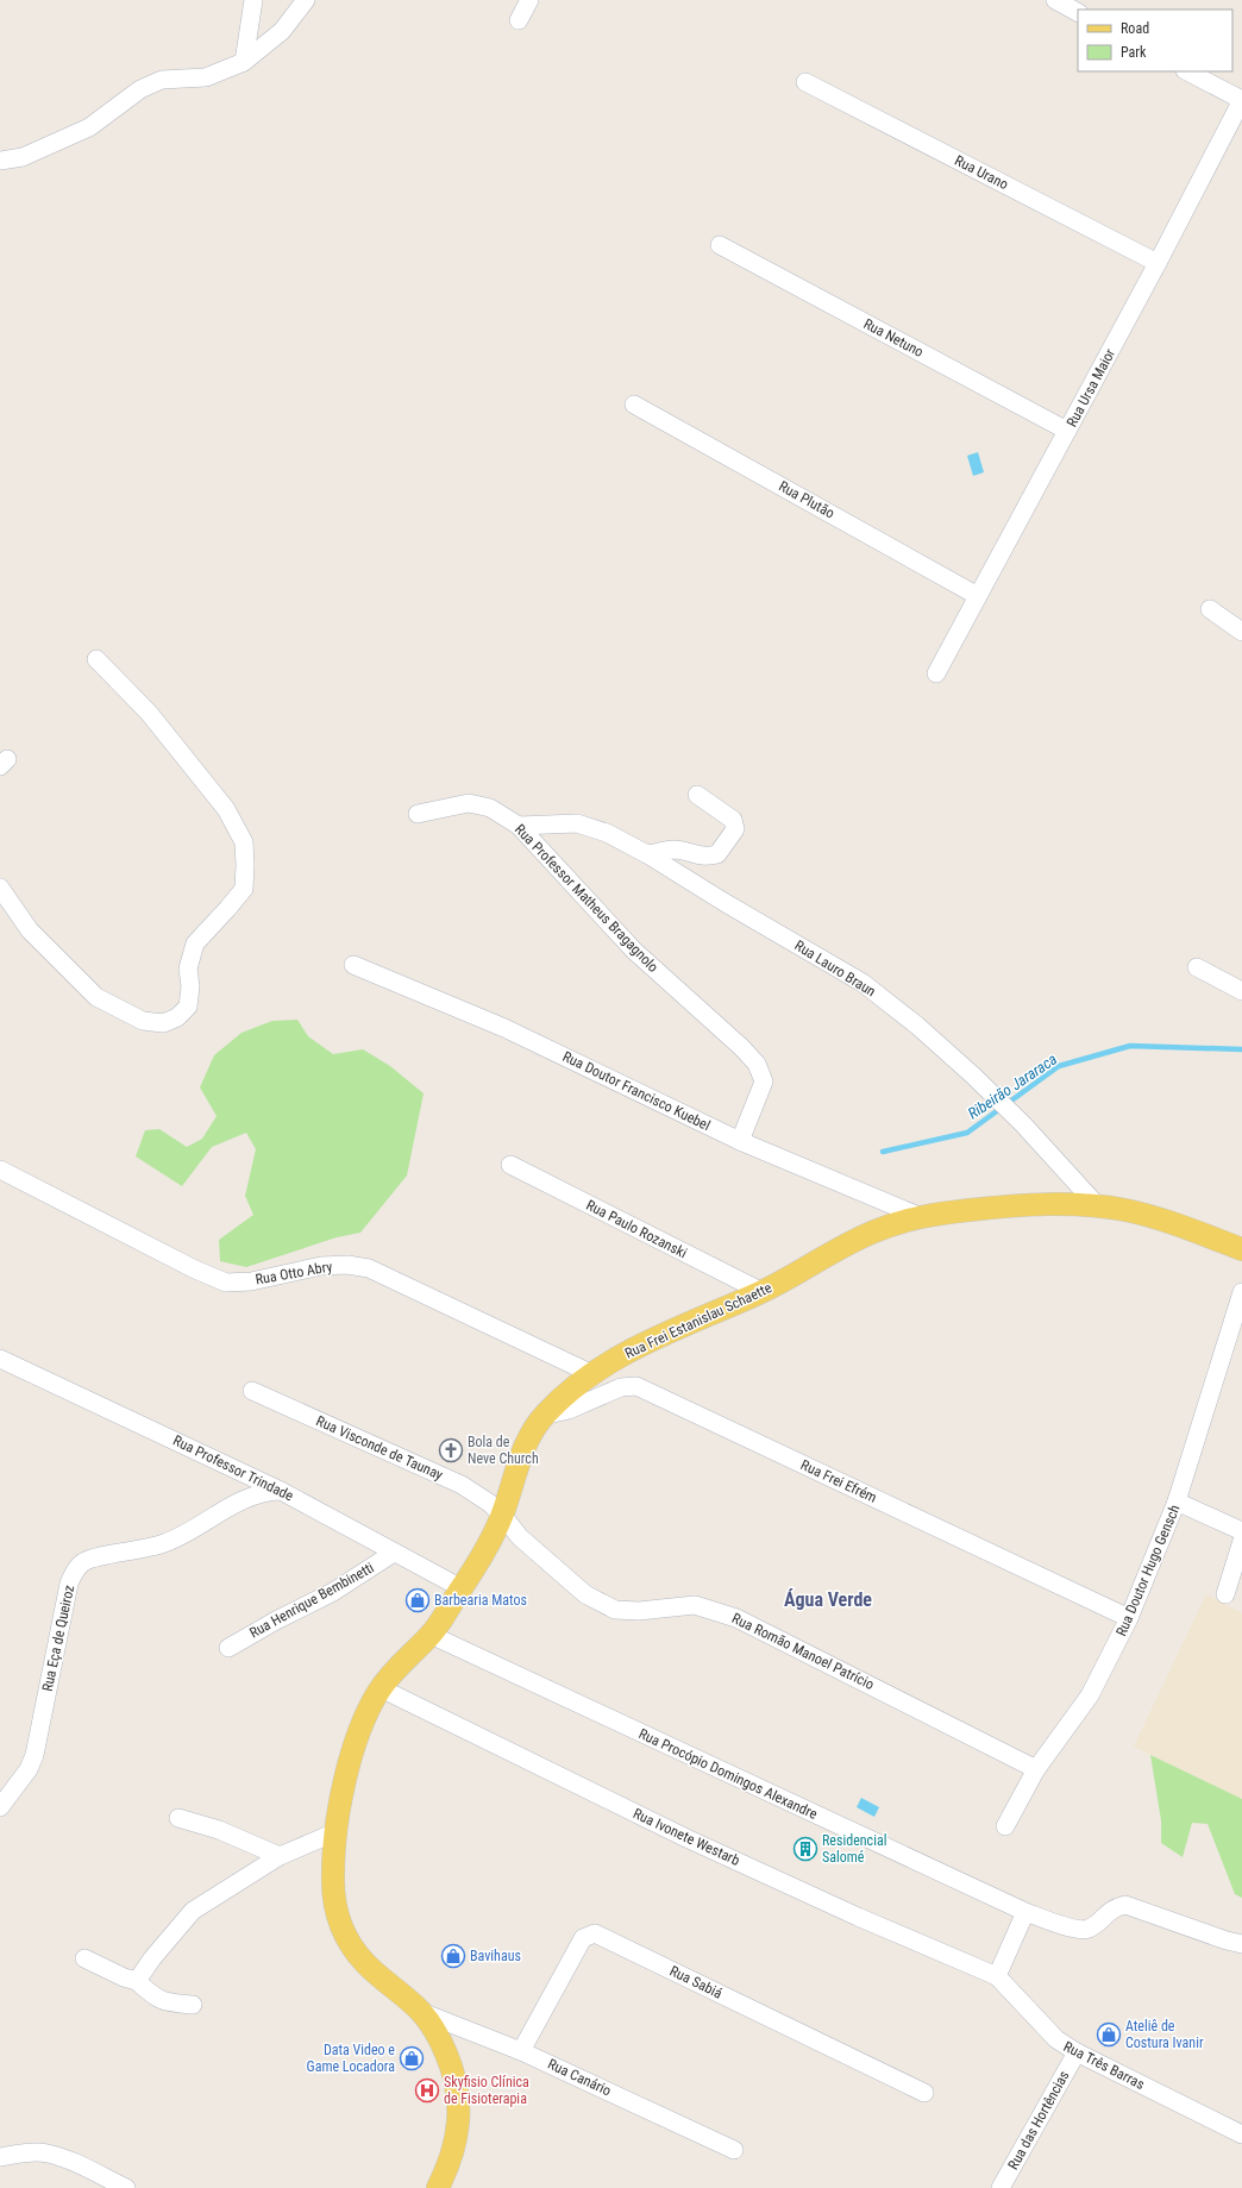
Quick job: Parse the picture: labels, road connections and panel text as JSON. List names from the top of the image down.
{
  "streets": {
    "main road": ["Rua Frei Estanislau Schaette"],
    "street": [
      "Rua Urano",
      "Rua Netuno",
      "Rua Ursa Maior",
      "Rua Plutão",
      "Rua Professor Matheus Bragagnolo",
      "Rua Lauro Braun",
      "Rua Doutor Francisco Kuebel",
      "Rua Paulo Rozanski",
      "Rua Otto Abry",
      "Rua Visconde de Taunay",
      "Rua Professor Trindade",
      "Rua Frei Efrém",
      "Rua Doutor Hugo Gensch",
      "Rua Henrique Bembinetti",
      "Rua Eça de Queiroz",
      "Rua Romão Manoel Patrício",
      "Rua Procópio Domingos Alexandre",
      "Rua Ivonete Westarb",
      "Rua Sabiá",
      "Rua Três Barras",
      "Rua Canário",
      "Rua das Hortências"
    ]
  },
  "crossings": [
    ["Rua Urano", "Rua Ursa Maior"],
    ["Rua Netuno", "Rua Ursa Maior"],
    ["Rua Ursa Maior", "Rua Plutão"],
    ["Rua Professor Matheus Bragagnolo", "Rua Lauro Braun"],
    ["Rua Professor Matheus Bragagnolo", "Rua Doutor Francisco Kuebel"],
    ["Rua Lauro Braun", "Rua Frei Estanislau Schaette"],
    ["Rua Doutor Francisco Kuebel", "Rua Frei Estanislau Schaette"],
    ["Rua Paulo Rozanski", "Rua Frei Estanislau Schaette"],
    ["Rua Otto Abry", "Rua Frei Estanislau Schaette"],
    ["Rua Frei Estanislau Schaette", "Rua Visconde de Taunay"],
    ["Rua Frei Estanislau Schaette", "Rua Professor Trindade"],
    ["Rua Frei Estanislau Schaette", "Rua Frei Efrém"],
    ["Rua Frei Estanislau Schaette", "Rua Romão Manoel Patrício"],
    ["Rua Frei Estanislau Schaette", "Rua Procópio Domingos Alexandre"],
    ["Rua Frei Estanislau Schaette", "Rua Ivonete Westarb"],
    ["Rua Frei Estanislau Schaette", "Rua Canário"],
    ["Rua Visconde de Taunay", "Rua Romão Manoel Patrício"],
    ["Rua Professor Trindade", "Rua Henrique Bembinetti"],
    ["Rua Professor Trindade", "Rua Eça de Queiroz"],
    ["Rua Frei Efrém", "Rua Doutor Hugo Gensch"],
    ["Rua Doutor Hugo Gensch", "Rua Romão Manoel Patrício"],
    ["Rua Ivonete Westarb", "Rua Três Barras"],
    ["Rua Sabiá", "Rua Canário"],
    ["Rua Três Barras", "Rua das Hortências"]
  ],
  "districts": ["Água Verde"],
  "water": ["Ribeirão Jararaca"],
  "places": {
    "church": ["Bola de Neve Church"],
    "shop": [
      "Barbearia Matos",
      "Bavihaus",
      "Ateliê de Costura Ivanir",
      "Data Video e Game Locadora"
    ],
    "building": ["Residencial Salomé"],
    "hospital": ["Skyfisio Clínica de Fisioterapia"]
  },
  "legend": ["Road", "Park"]
}
